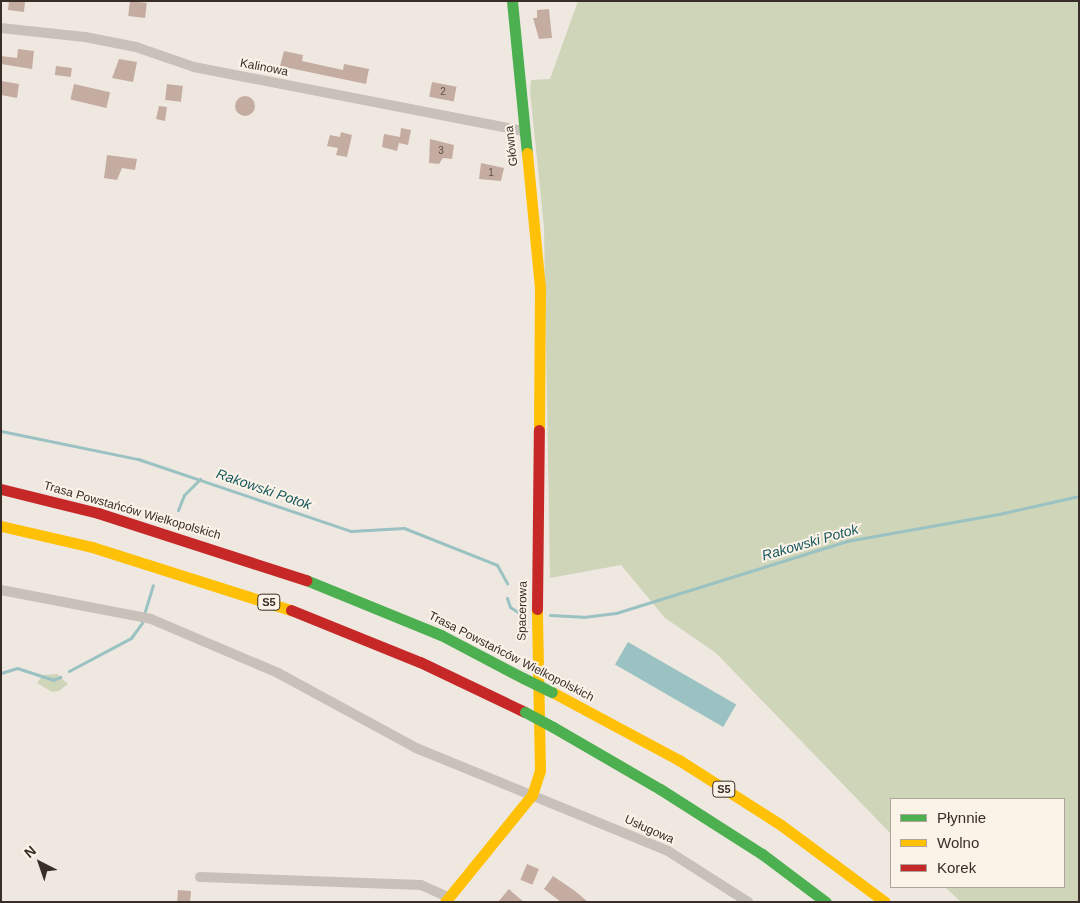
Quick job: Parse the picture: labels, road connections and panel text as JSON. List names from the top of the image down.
{
  "streets": {
    "main road": [
      "Główna",
      "Trasa Powstańców Wielkopolskich",
      "S5",
      "Spacerowa"
    ],
    "street": ["Kalinowa", "Usługowa"]
  },
  "crossings": [
    ["Kalinowa", "Główna"],
    ["Główna", "Spacerowa"],
    ["Spacerowa", "Usługowa"]
  ],
  "water": ["Rakowski Potok"],
  "house_numbers": ["2", "3", "1"],
  "legend": ["Płynnie", "Wolno", "Korek"],
  "north": "top left"
}
